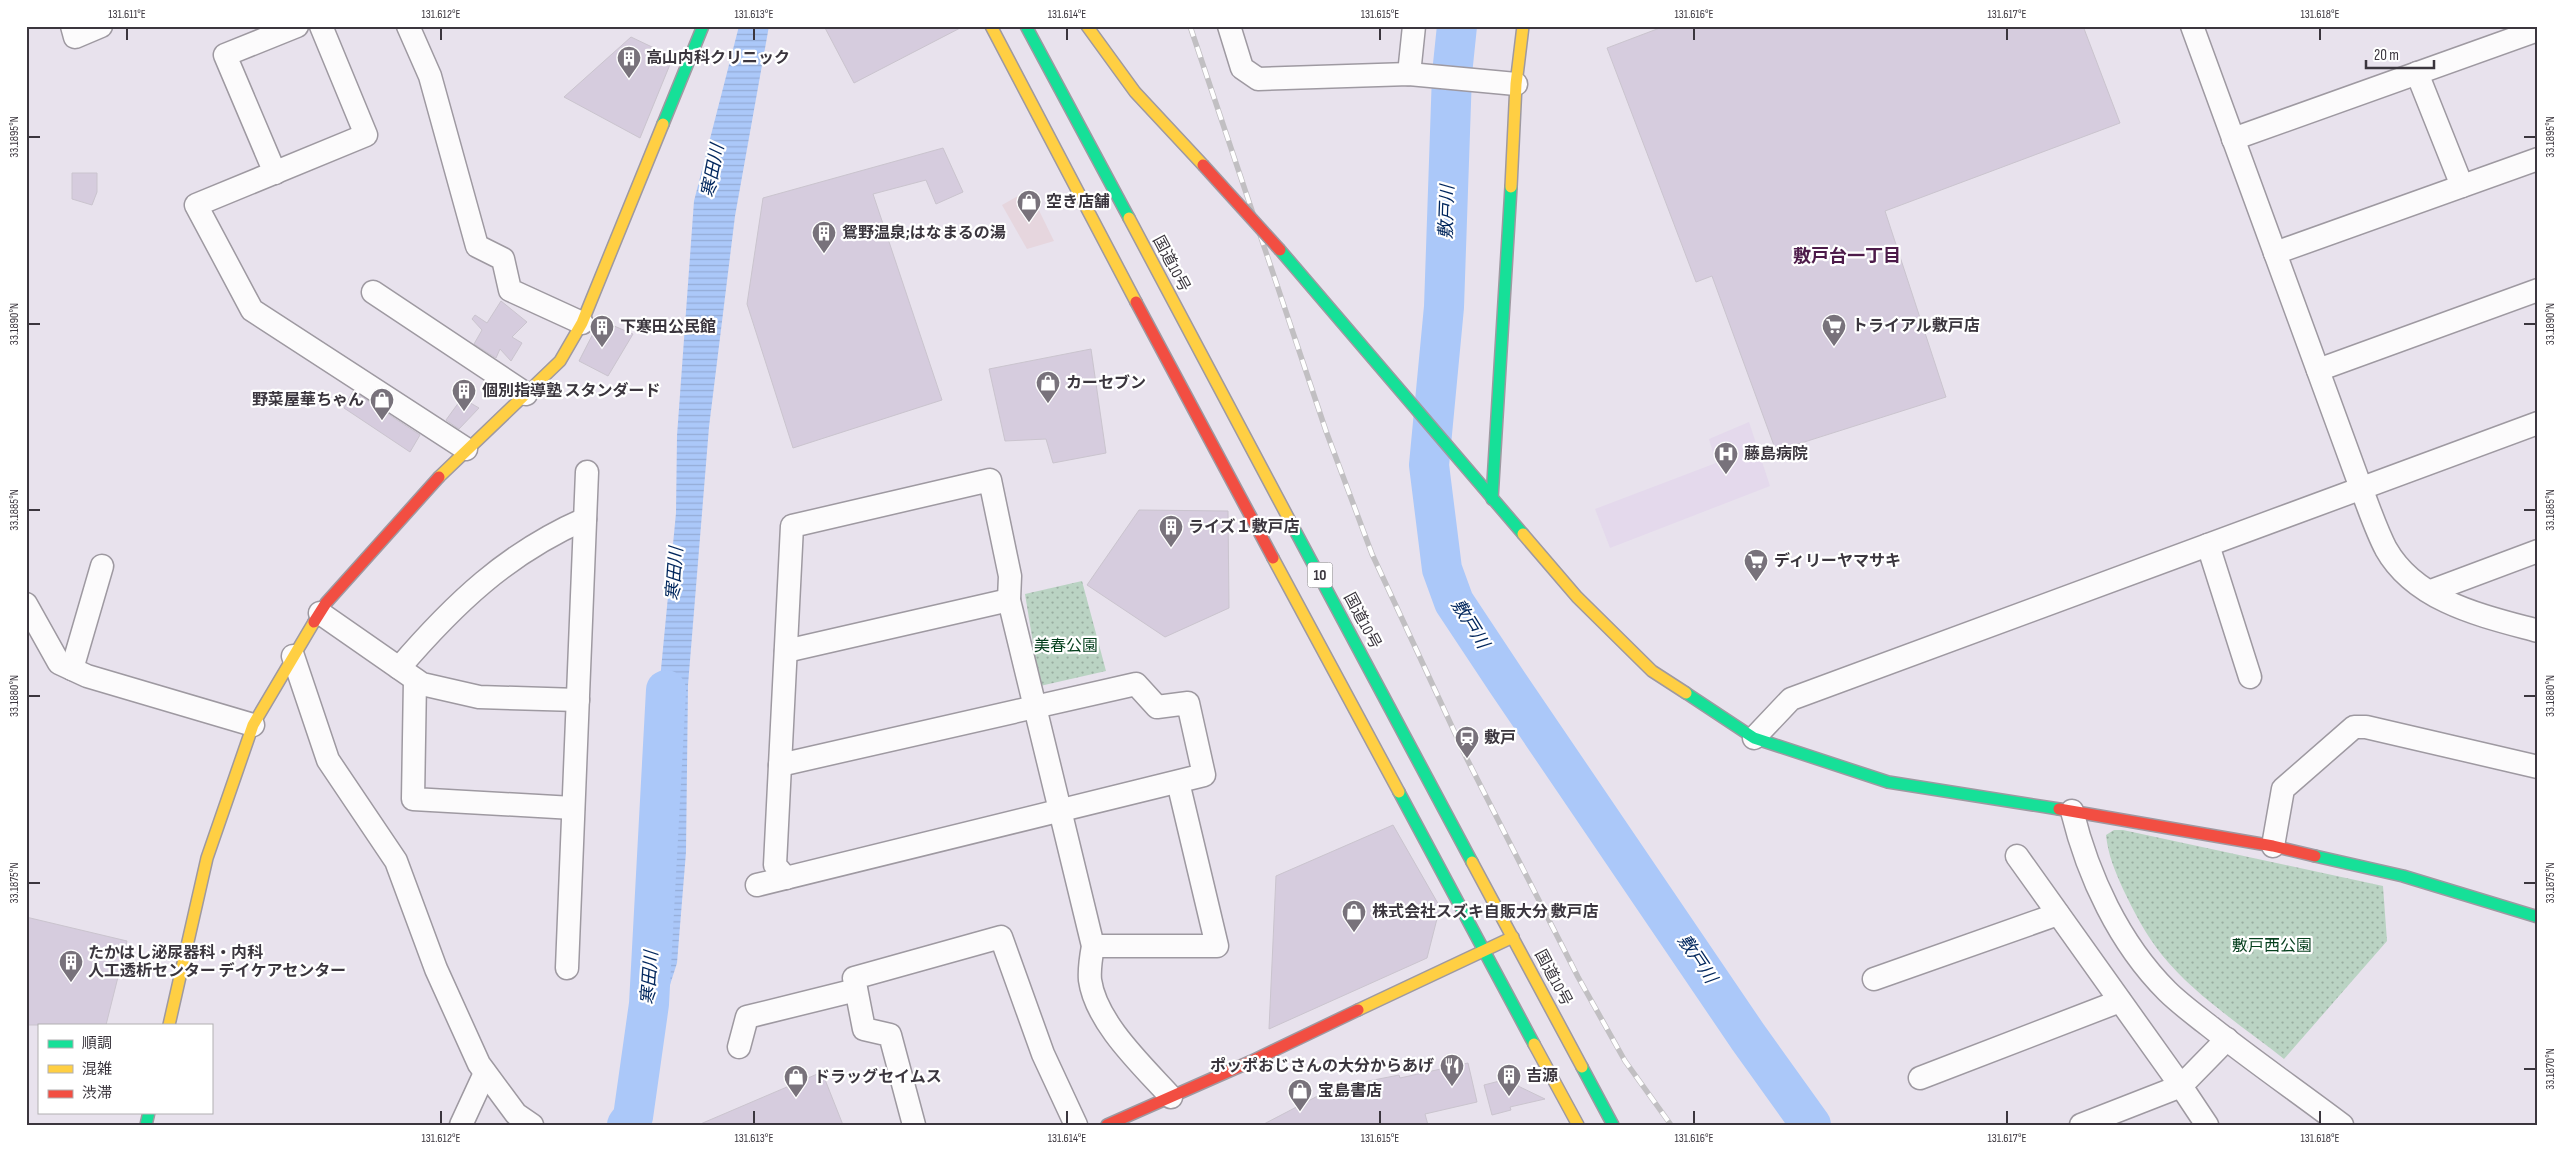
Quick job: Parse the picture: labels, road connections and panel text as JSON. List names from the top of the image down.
{
  "streets": {
    "main road": ["国道10号", "10"]
  },
  "districts": ["敷戸台一丁目"],
  "water": ["寒田川", "敷戸川"],
  "parks": ["美春公園", "敷戸西公園"],
  "places": {
    "building": [
      "高山内科クリニック",
      "鴛野温泉;はなまるの湯",
      "下寒田公民館",
      "個別指導塾 スタンダード",
      "ライズ１敷戸店",
      "たかはし泌尿器科・内科 人工透析センター デイケアセンター",
      "吉源"
    ],
    "shop": [
      "空き店舗",
      "カーセブン",
      "野菜屋華ちゃん",
      "株式会社スズキ自販大分 敷戸店",
      "ドラッグセイムス",
      "宝島書店"
    ],
    "supermarket": ["トライアル敷戸店", "ディリーヤマサキ"],
    "hospital": ["藤島病院"],
    "station": ["敷戸"],
    "restaurant": ["ポッポおじさんの大分からあげ"]
  },
  "legend": ["順調", "混雑", "渋滞"],
  "scale_bar": "20 m",
  "coordinates": [
    "131.611°E",
    "131.612°E",
    "131.613°E",
    "131.614°E",
    "131.615°E",
    "131.616°E",
    "131.617°E",
    "131.618°E",
    "33.1895°N",
    "33.1890°N",
    "33.1885°N",
    "33.1880°N",
    "33.1875°N",
    "33.1870°N"
  ]
}
